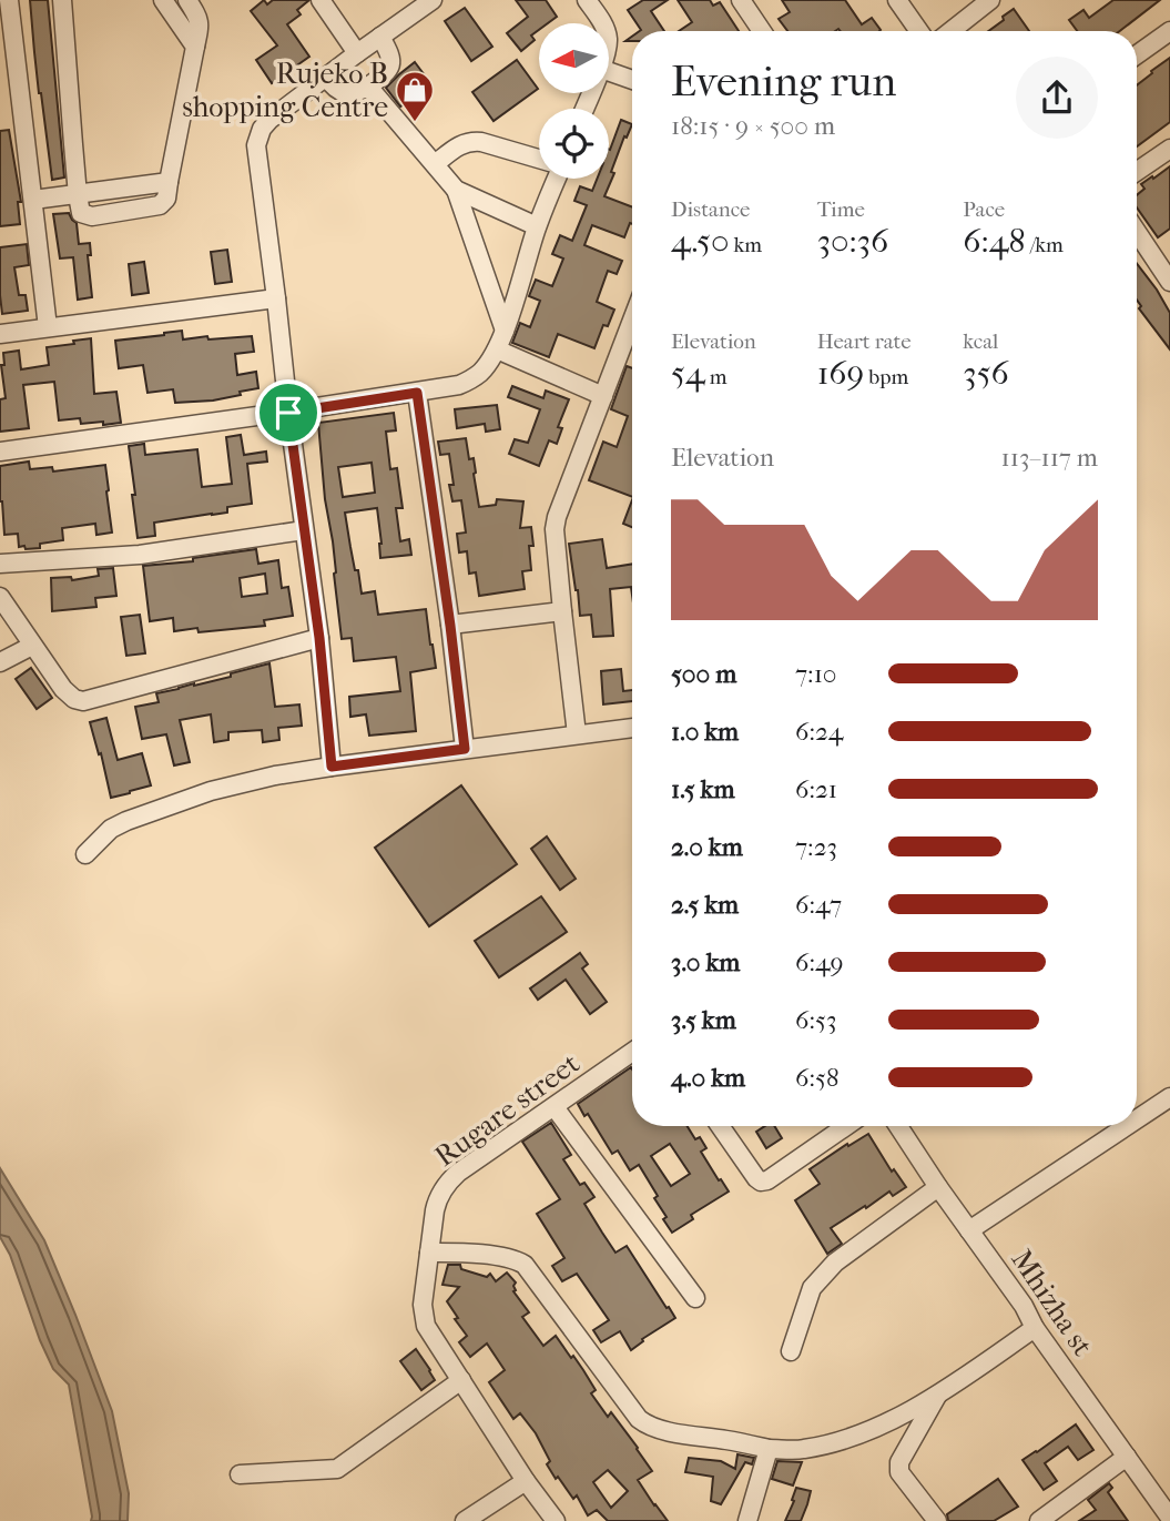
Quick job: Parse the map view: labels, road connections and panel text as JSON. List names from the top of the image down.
{
  "streets": {
    "street": ["Rugare street", "Mhizha st"]
  },
  "places": {
    "shop": ["Rujeko B shopping Centre"]
  },
  "north": "left",
  "page": {
    "heading": ["Evening run", "18:15 · 9 × 500 m"],
    "stats": [
      ["Distance", "4.50 km"],
      ["Time", "30:36"],
      ["Pace", "6:48 /km"],
      ["Elevation", "54 m"],
      ["Heart rate", "169 bpm"],
      ["kcal", "356"]
    ],
    "chart": ["Elevation", "113–117 m"],
    "list": [
      {
        "name": "500 m",
        "note": "7:10"
      },
      {
        "name": "1.0 km",
        "note": "6:24"
      },
      {
        "name": "1.5 km",
        "note": "6:21"
      },
      {
        "name": "2.0 km",
        "note": "7:23"
      },
      {
        "name": "2.5 km",
        "note": "6:47"
      },
      {
        "name": "3.0 km",
        "note": "6:49"
      },
      {
        "name": "3.5 km",
        "note": "6:53"
      },
      {
        "name": "4.0 km",
        "note": "6:58"
      }
    ]
  }
}
